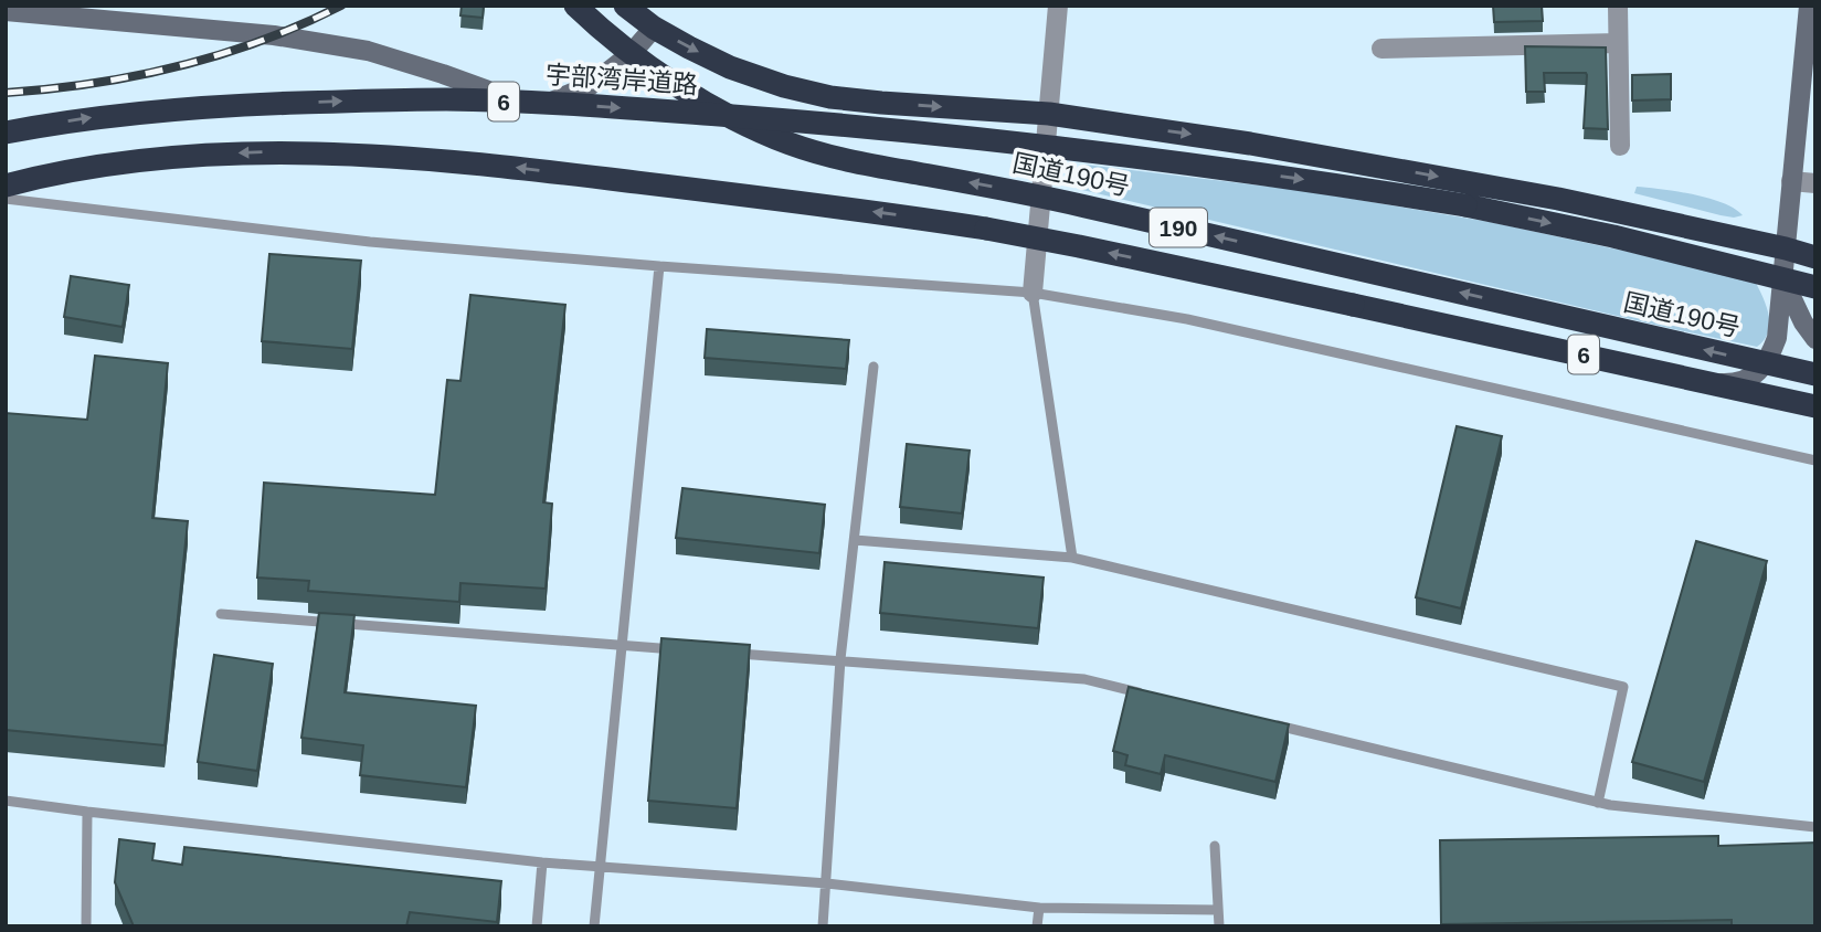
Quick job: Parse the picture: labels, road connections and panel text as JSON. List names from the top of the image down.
{
  "streets": {
    "highway": [
      "宇部湾岸道路",
      "6",
      "国道190号",
      "190"
    ]
  },
  "crossings": [
    ["宇部湾岸道路", "6"]
  ]
}
